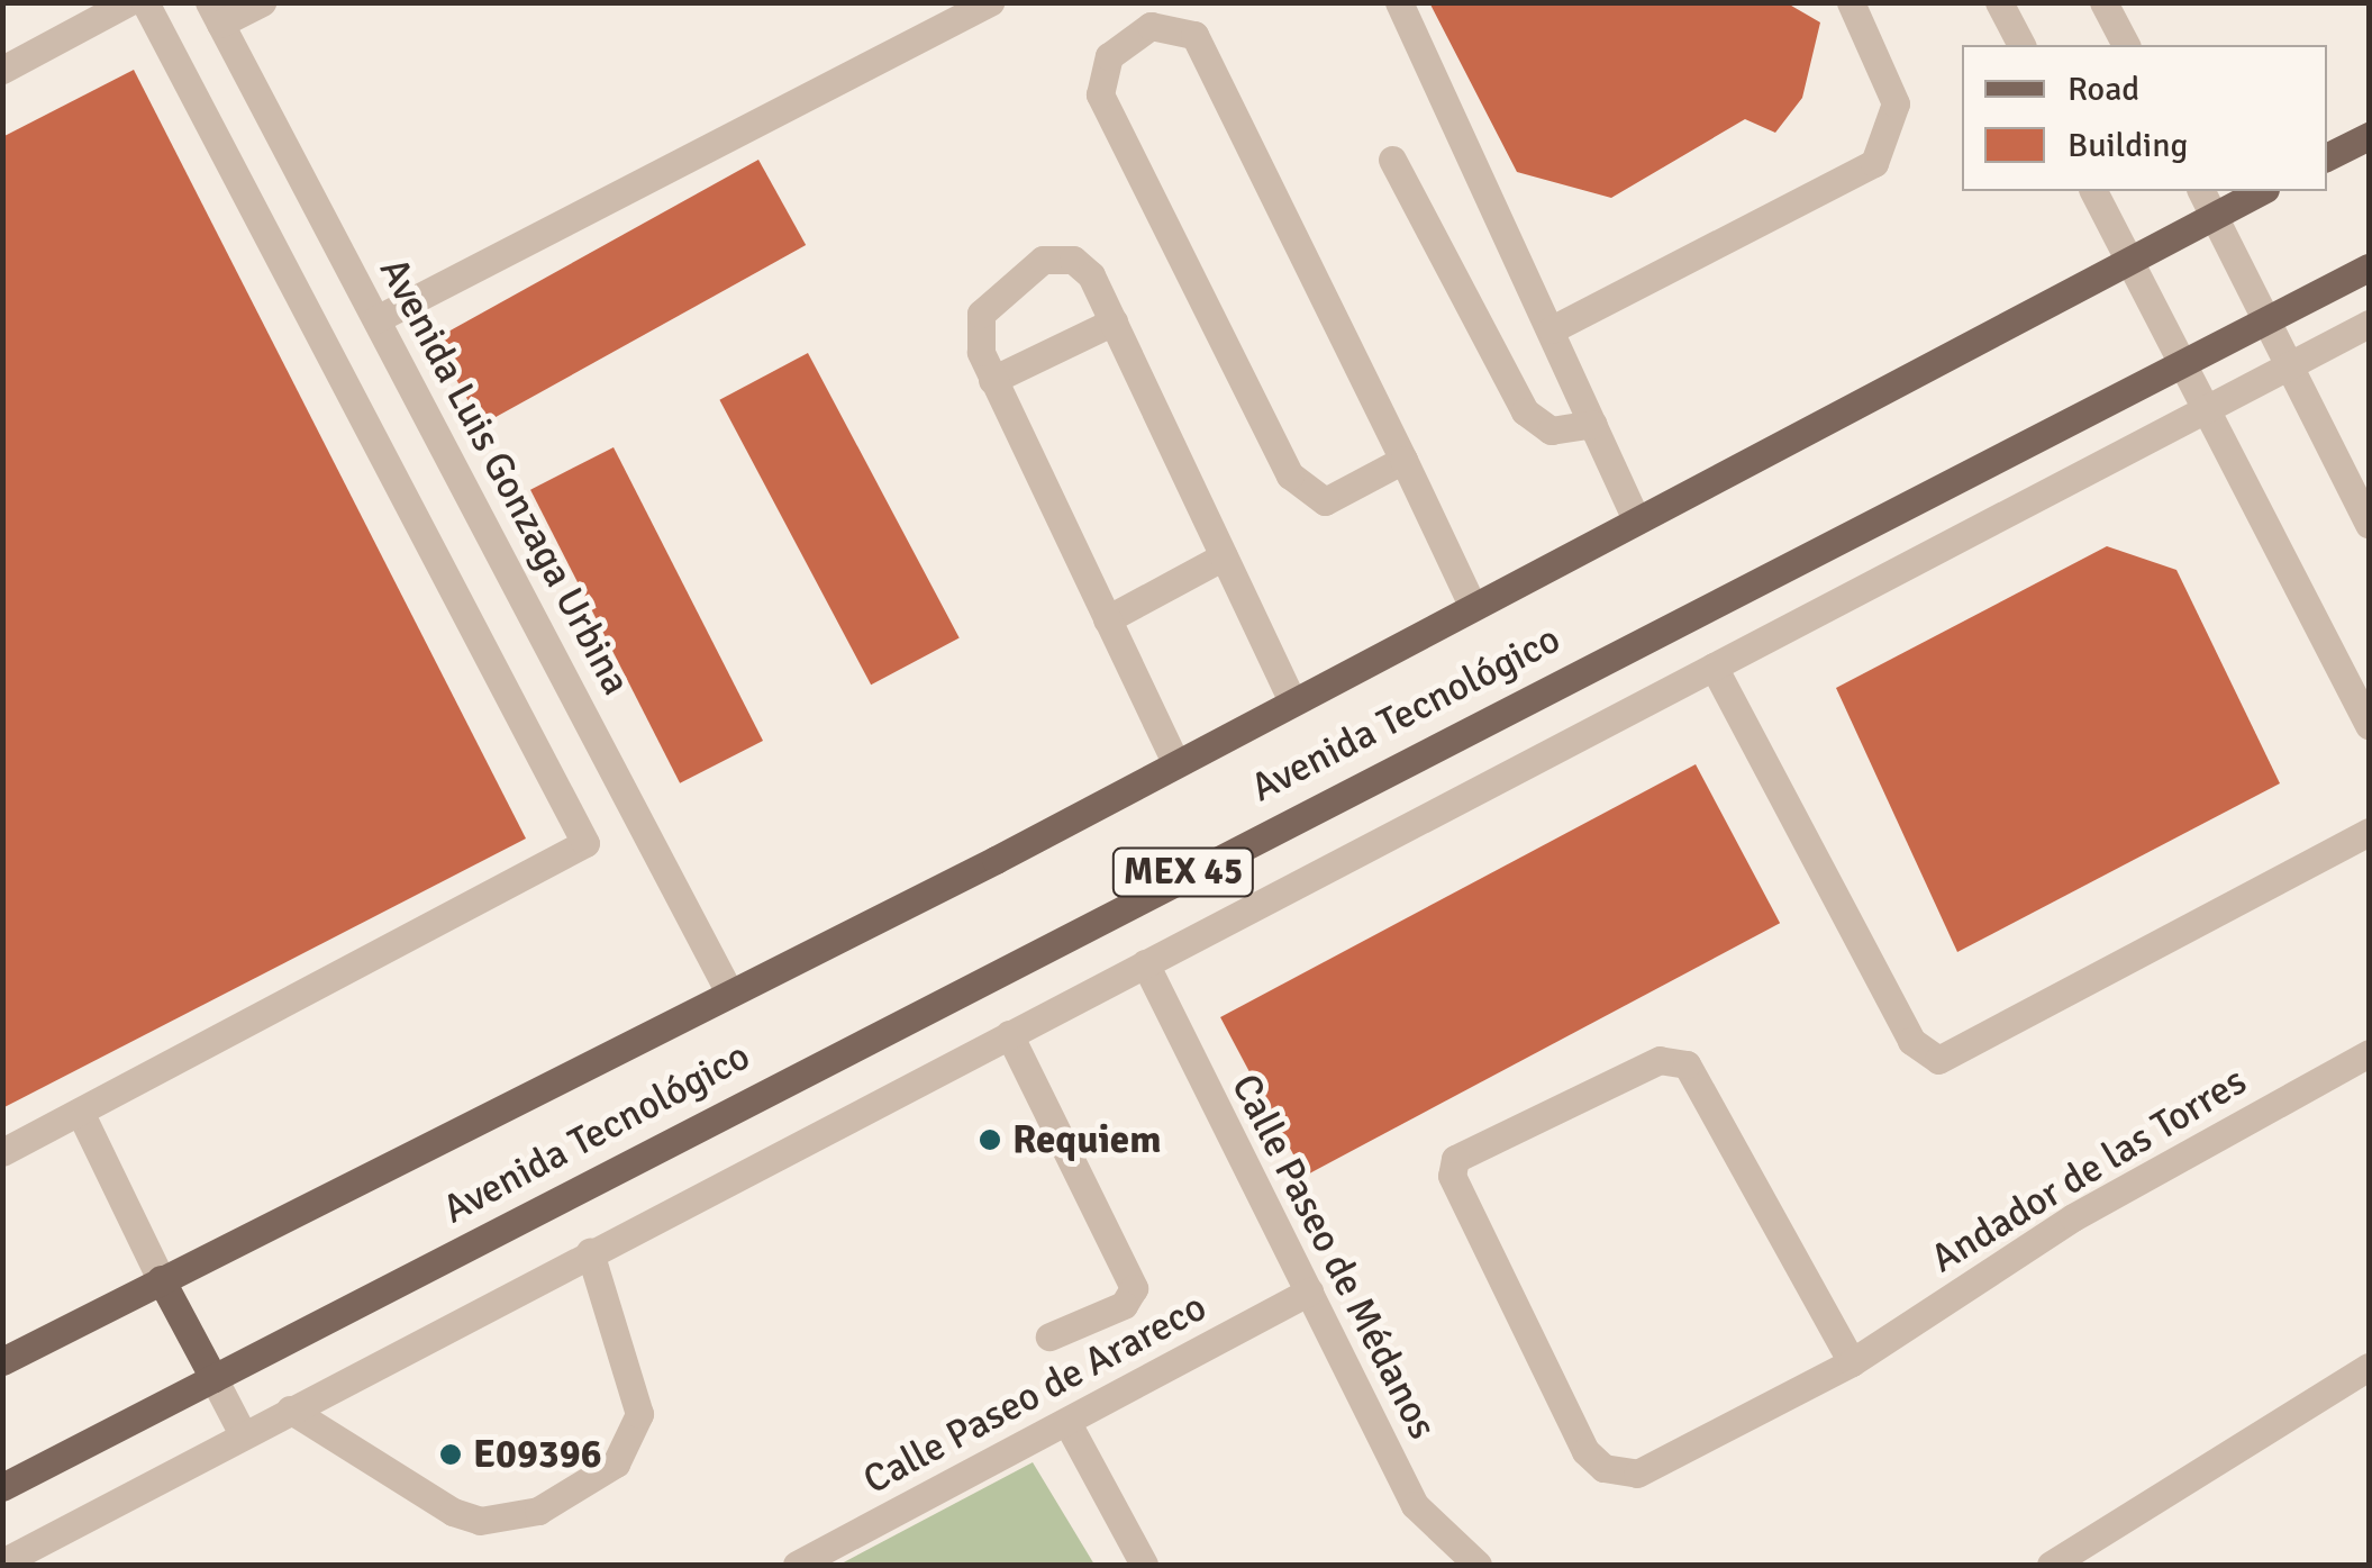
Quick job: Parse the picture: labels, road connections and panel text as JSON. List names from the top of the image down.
{
  "streets": {
    "main road": ["Avenida Tecnológico", "MEX 45"],
    "street": [
      "Avenida Luis Gonzaga Urbina",
      "Andador de las Torres",
      "Calle Paseo de Médanos",
      "Calle Paseo de Arareco"
    ]
  },
  "crossings": [
    ["Avenida Luis Gonzaga Urbina", "Avenida Tecnológico"],
    ["Calle Paseo de Médanos", "Calle Paseo de Arareco"]
  ],
  "places": ["Requiem", "E09396"],
  "legend": ["Road", "Building"]
}
